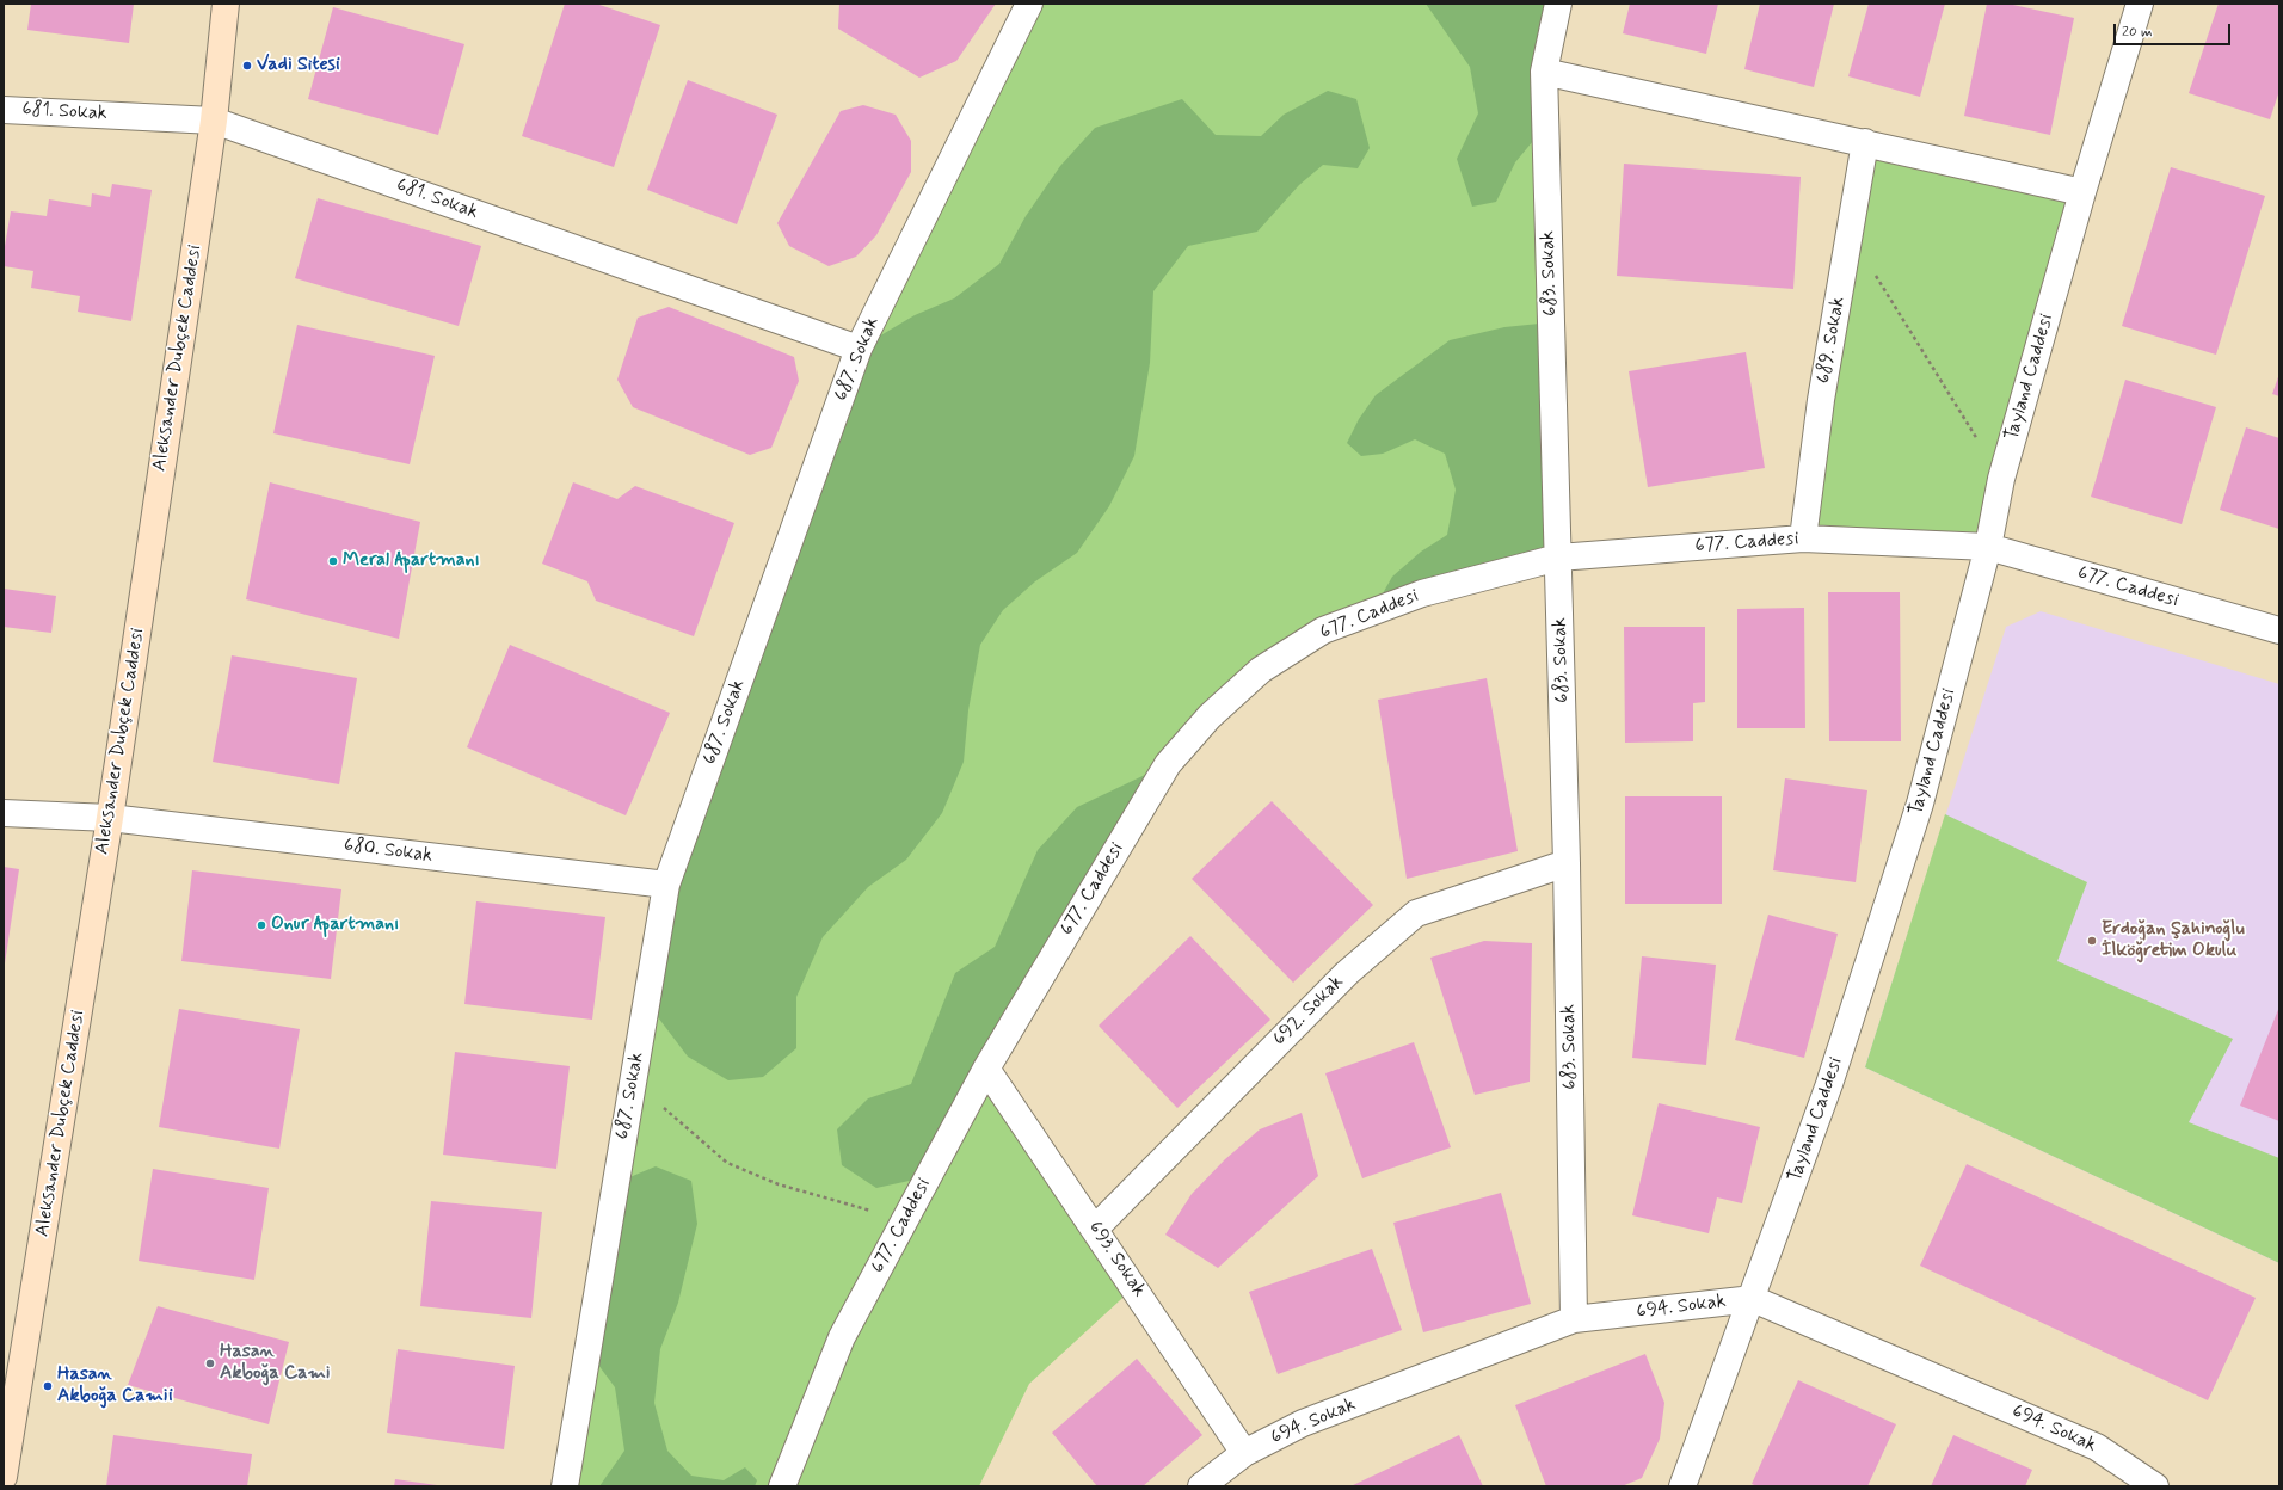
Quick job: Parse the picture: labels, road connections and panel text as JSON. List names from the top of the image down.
{
  "streets": {
    "main road": ["Aleksander Dubçek Caddesi"],
    "street": [
      "681. Sokak",
      "683. Sokak",
      "689. Sokak",
      "687. Sokak",
      "Tayland Caddesi",
      "677. Caddesi",
      "680. Sokak",
      "692. Sokak",
      "693. Sokak",
      "694. Sokak"
    ]
  },
  "crossings": [
    ["681. Sokak", "Aleksander Dubçek Caddesi"],
    ["681. Sokak", "687. Sokak"],
    ["683. Sokak", "677. Caddesi"],
    ["683. Sokak", "692. Sokak"],
    ["683. Sokak", "694. Sokak"],
    ["689. Sokak", "677. Caddesi"],
    ["Aleksander Dubçek Caddesi", "680. Sokak"],
    ["687. Sokak", "680. Sokak"],
    ["Tayland Caddesi", "677. Caddesi"],
    ["Tayland Caddesi", "694. Sokak"],
    ["677. Caddesi", "693. Sokak"],
    ["692. Sokak", "693. Sokak"],
    ["693. Sokak", "694. Sokak"]
  ],
  "places": [
    "Vadi Sitesi",
    "Meral Apartmanı",
    "Onur Apartmanı",
    "Erdoğan Şahinoğlu İlköğretim Okulu",
    "Hasan Akboğa Cami",
    "Hasan Akboğa Camii"
  ],
  "scale_bar": "20 m"
}
